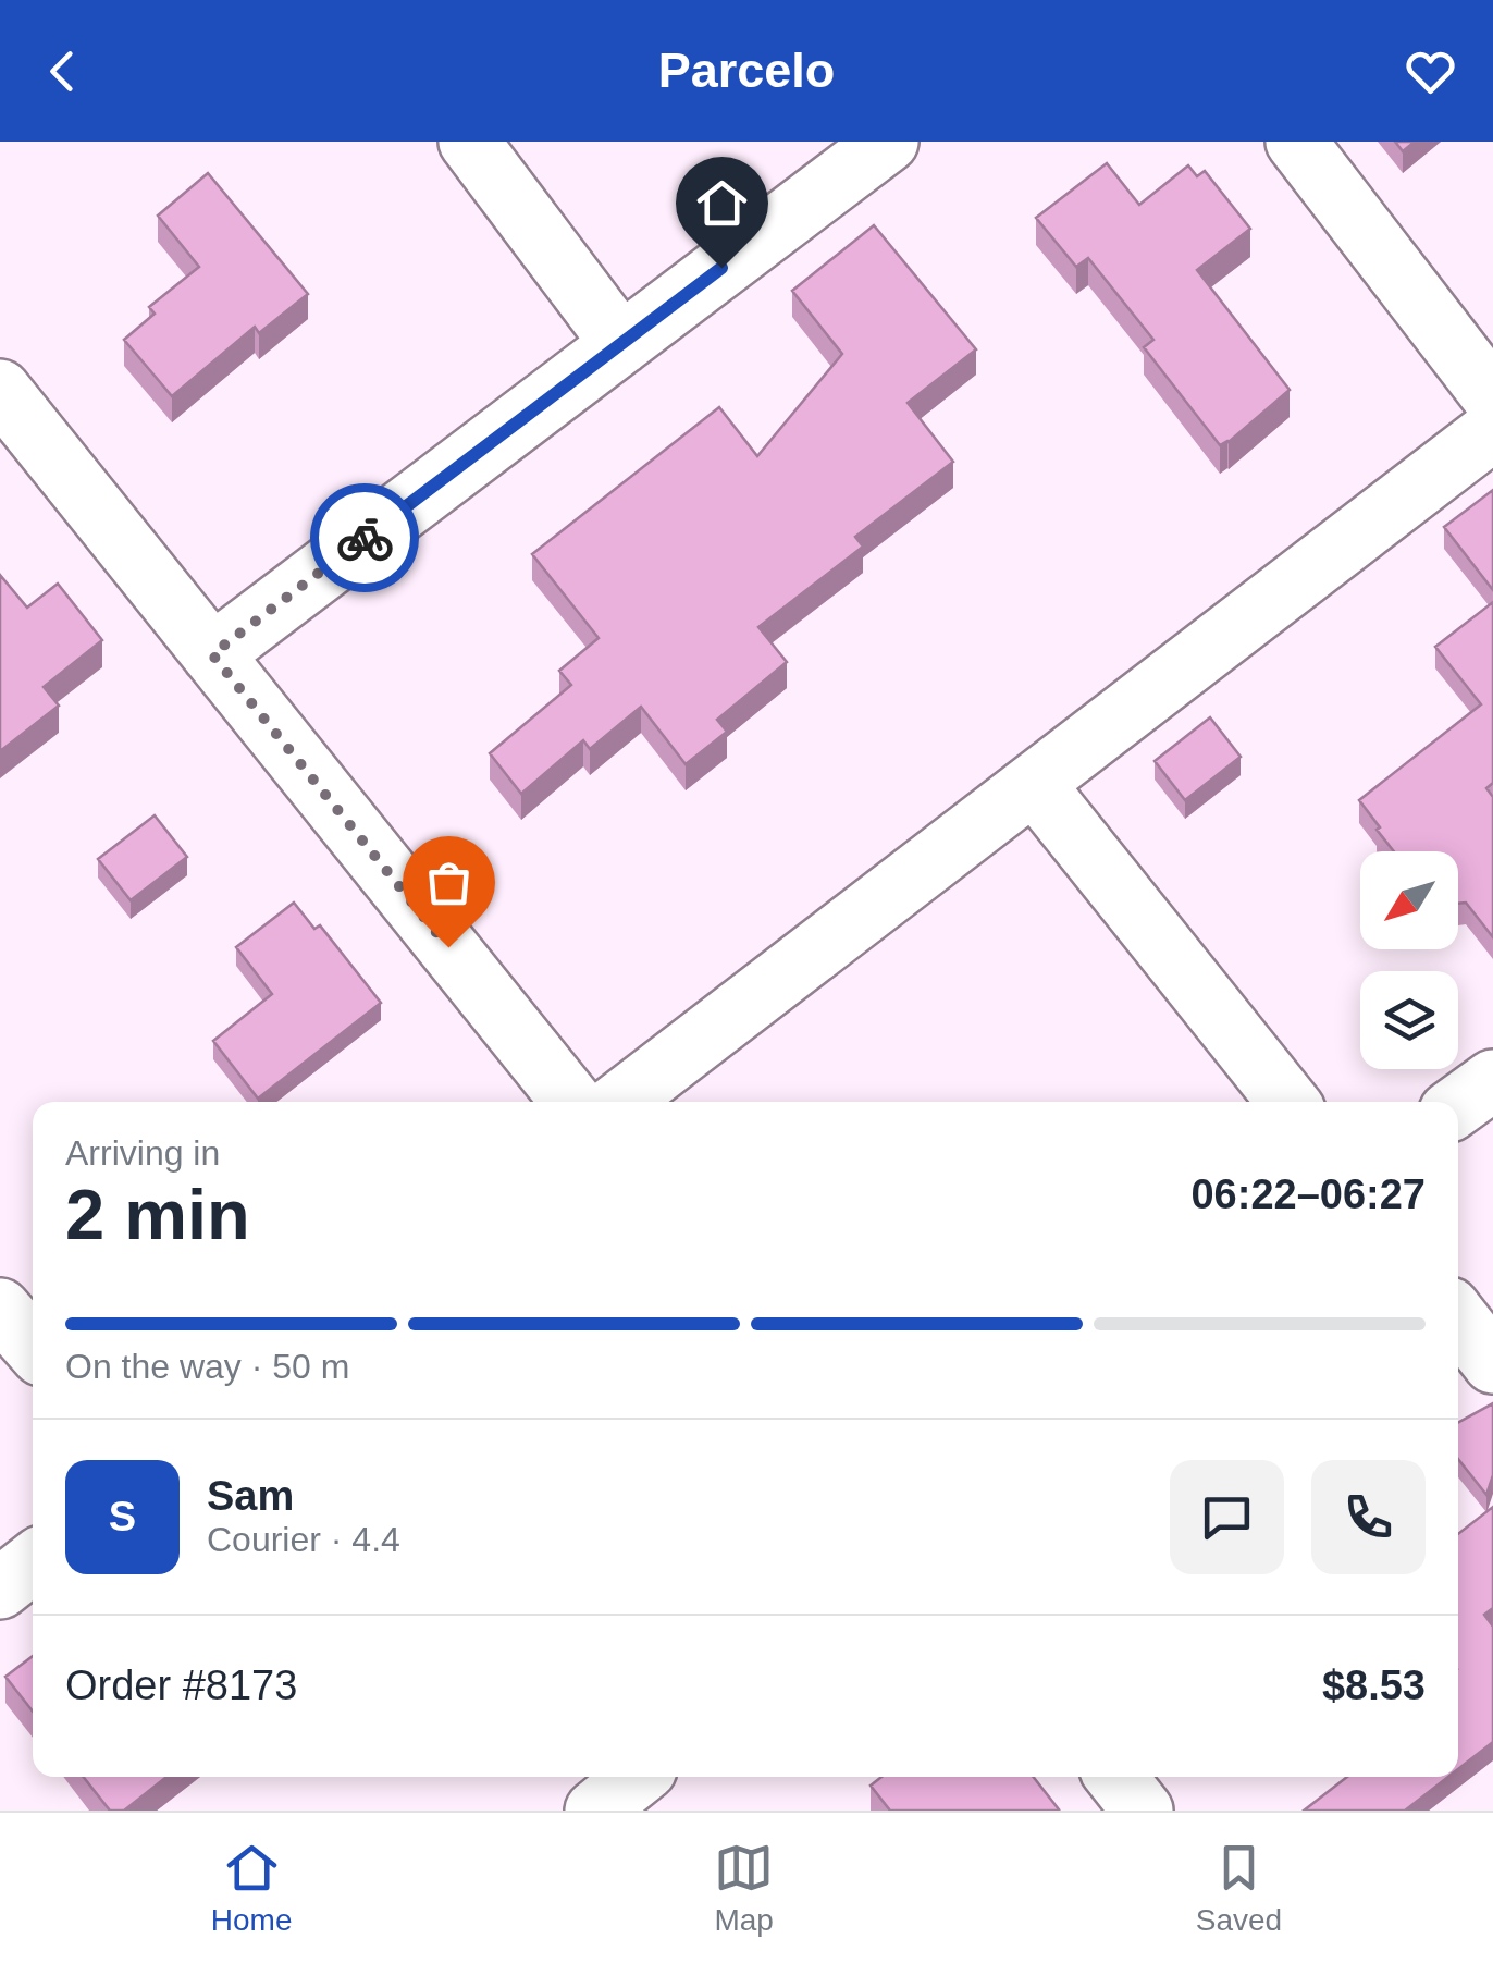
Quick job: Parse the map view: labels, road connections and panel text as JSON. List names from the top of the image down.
{
  "north": "bottom left",
  "page": {
    "header": "Parcelo",
    "heading": ["2 min", "Arriving in", "06:22–06:27"],
    "panel": [
      "Sam",
      "Courier · 4.4",
      "Order #8173",
      "$8.53"
    ],
    "bar": "On the way · 50 m",
    "round": "S",
    "tabs": ["Home", "Map", "Saved"]
  }
}
